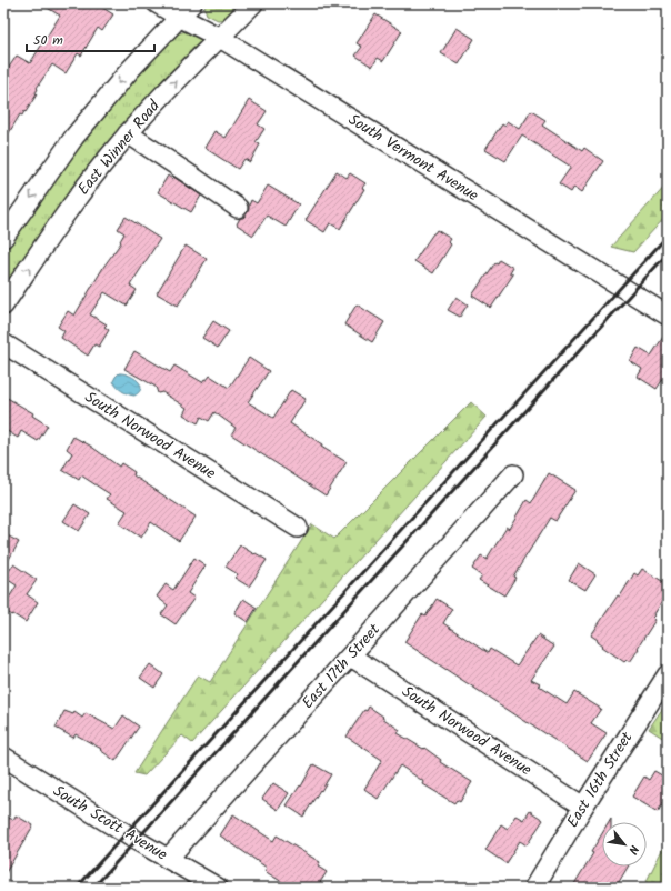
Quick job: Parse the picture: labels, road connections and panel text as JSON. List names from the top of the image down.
{
  "streets": {
    "street": [
      "East Winner Road",
      "South Vermont Avenue",
      "South Norwood Avenue",
      "East 17th Street",
      "East 16th Street",
      "South Scott Avenue"
    ]
  },
  "crossings": [
    ["East Winner Road", "South Vermont Avenue"],
    ["South Norwood Avenue", "East 17th Street"],
    ["South Norwood Avenue", "East 16th Street"],
    ["East 17th Street", "South Scott Avenue"]
  ],
  "scale_bar": "50 m",
  "north": "bottom right"
}
